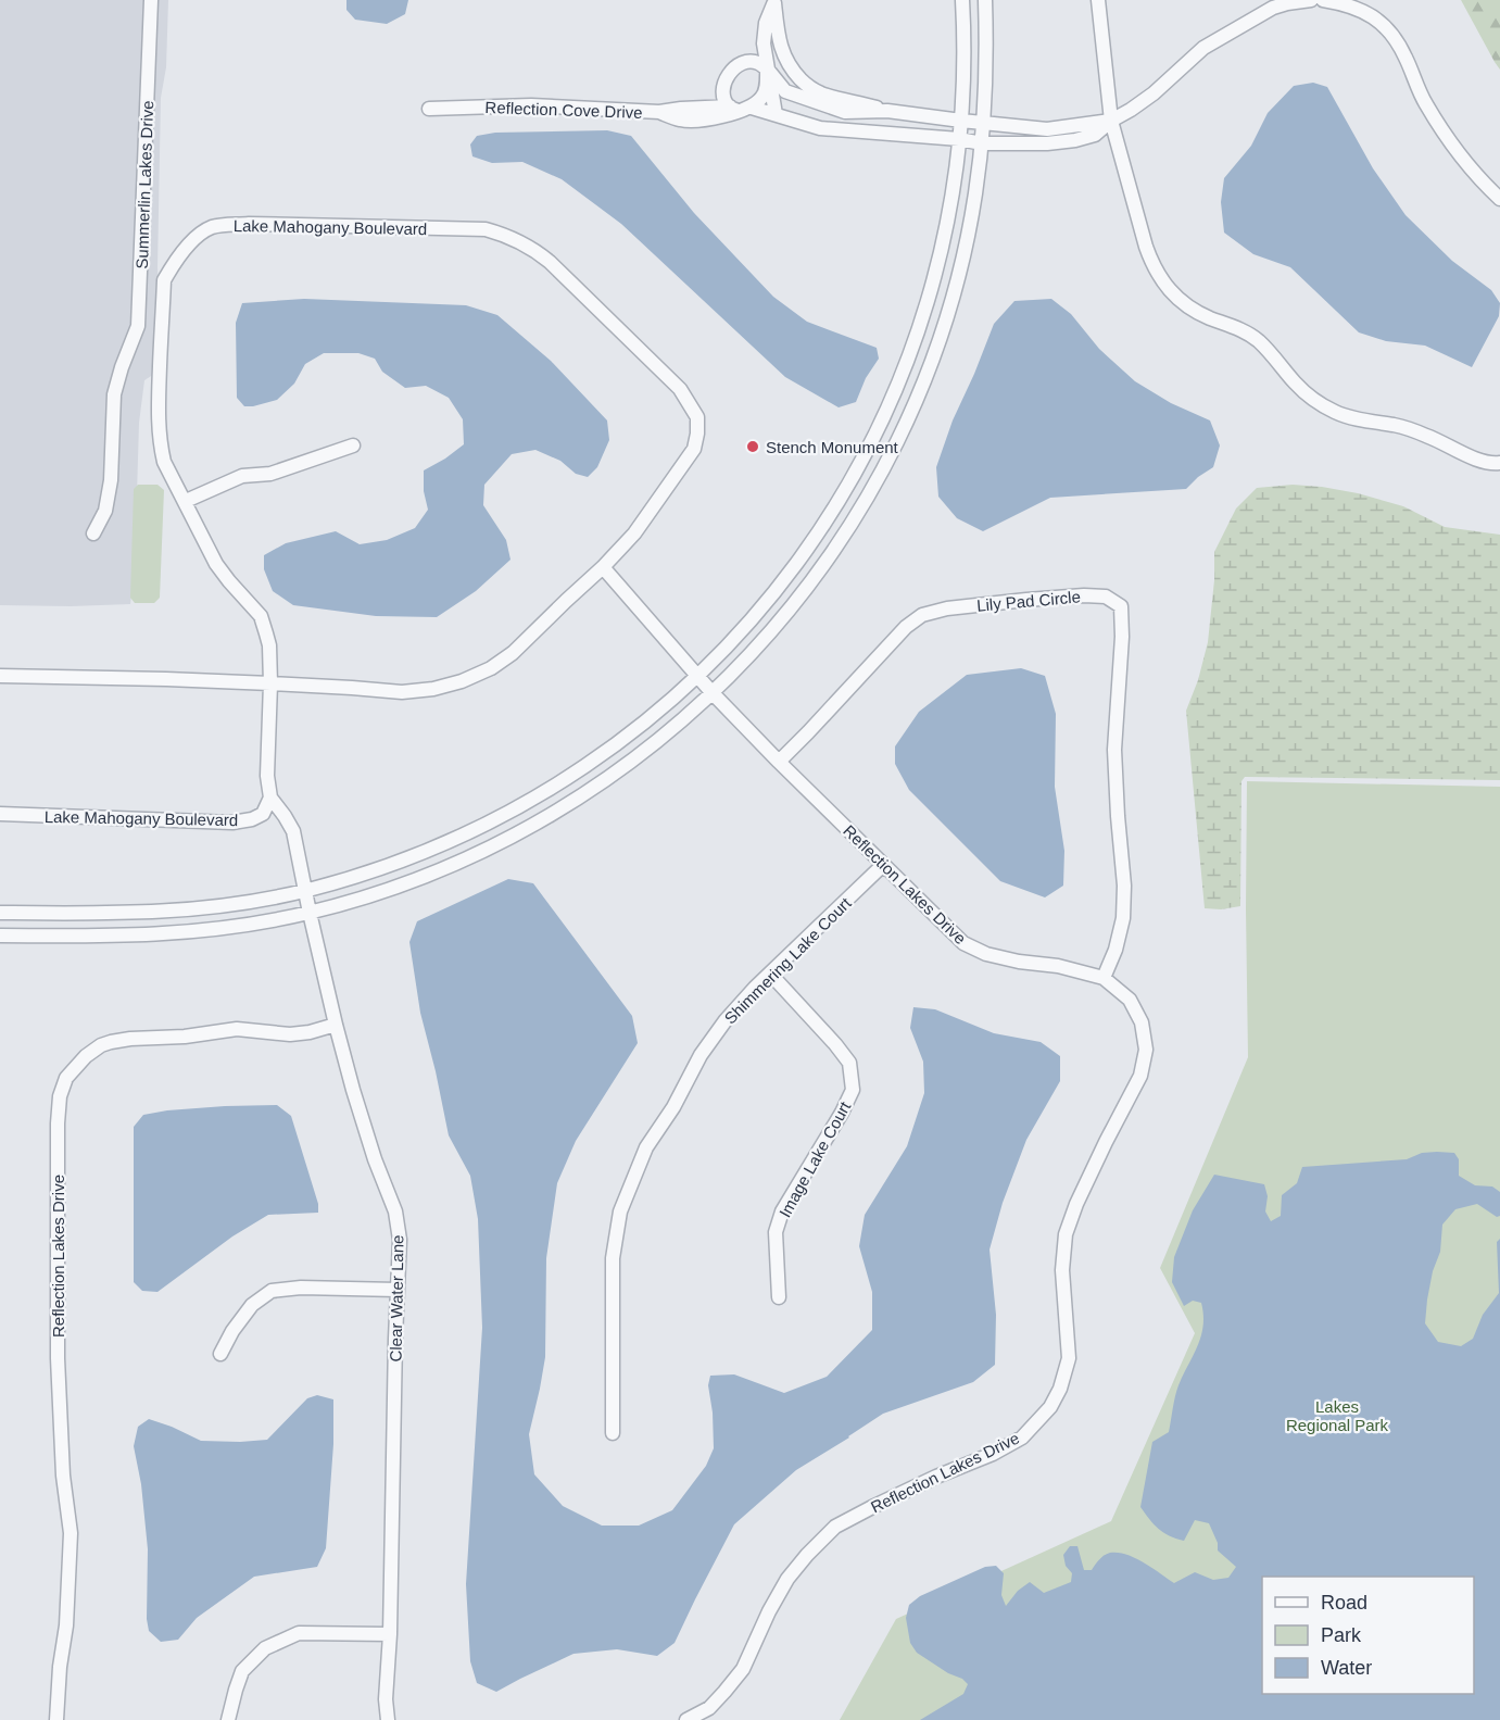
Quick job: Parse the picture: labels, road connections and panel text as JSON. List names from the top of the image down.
{
  "streets": {
    "street": [
      "Reflection Cove Drive",
      "Summerlin Lakes Drive",
      "Lake Mahogany Boulevard",
      "Lily Pad Circle",
      "Reflection Lakes Drive",
      "Shimmering Lake Court",
      "Image Lake Court",
      "Clear Water Lane"
    ]
  },
  "crossings": [
    ["Lily Pad Circle", "Reflection Lakes Drive"],
    ["Reflection Lakes Drive", "Shimmering Lake Court"],
    ["Reflection Lakes Drive", "Clear Water Lane"],
    ["Shimmering Lake Court", "Image Lake Court"]
  ],
  "parks": ["Lakes Regional Park"],
  "places": ["Stench Monument"],
  "legend": ["Road", "Park", "Water"]
}
